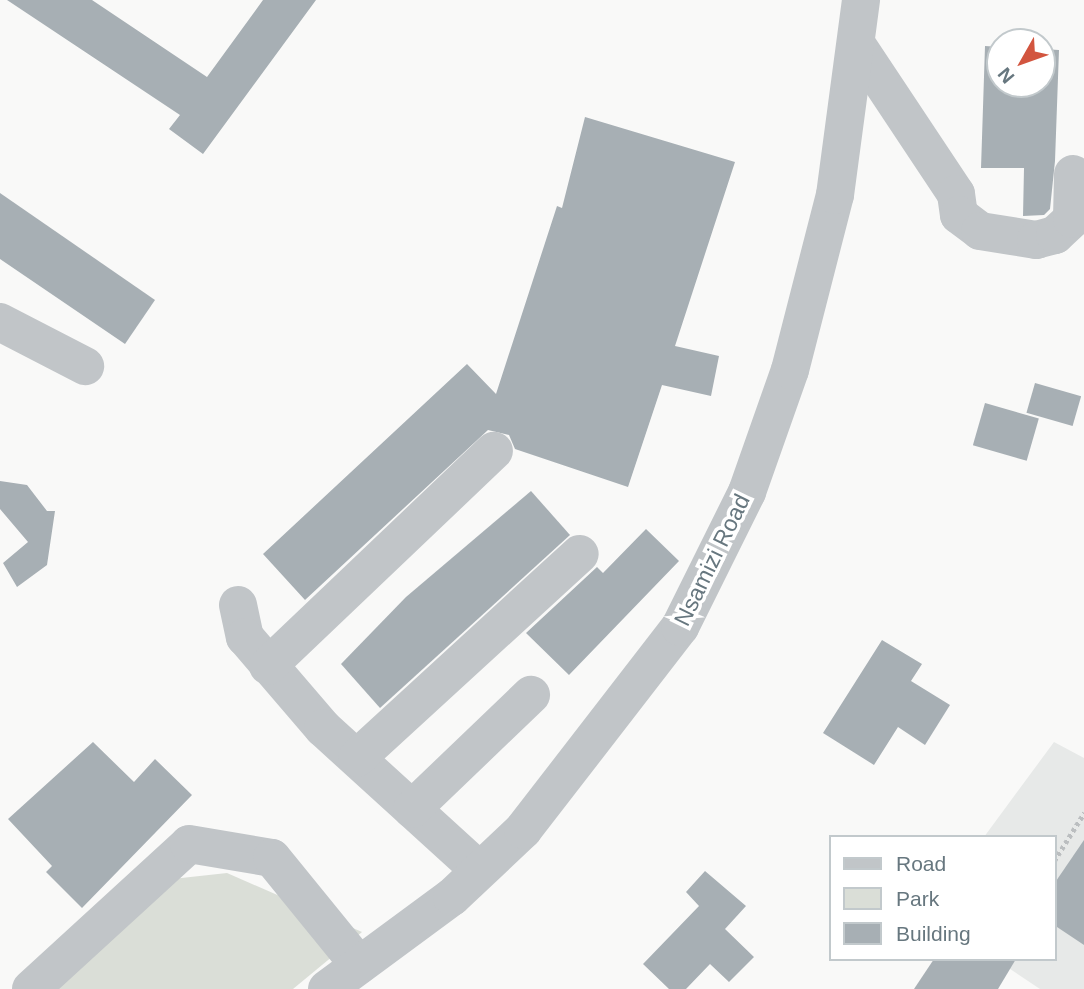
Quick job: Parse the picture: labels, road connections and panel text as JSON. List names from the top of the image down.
{
  "streets": {
    "street": ["Nsamizi Road"]
  },
  "legend": ["Road", "Park", "Building"],
  "north": "bottom left"
}
